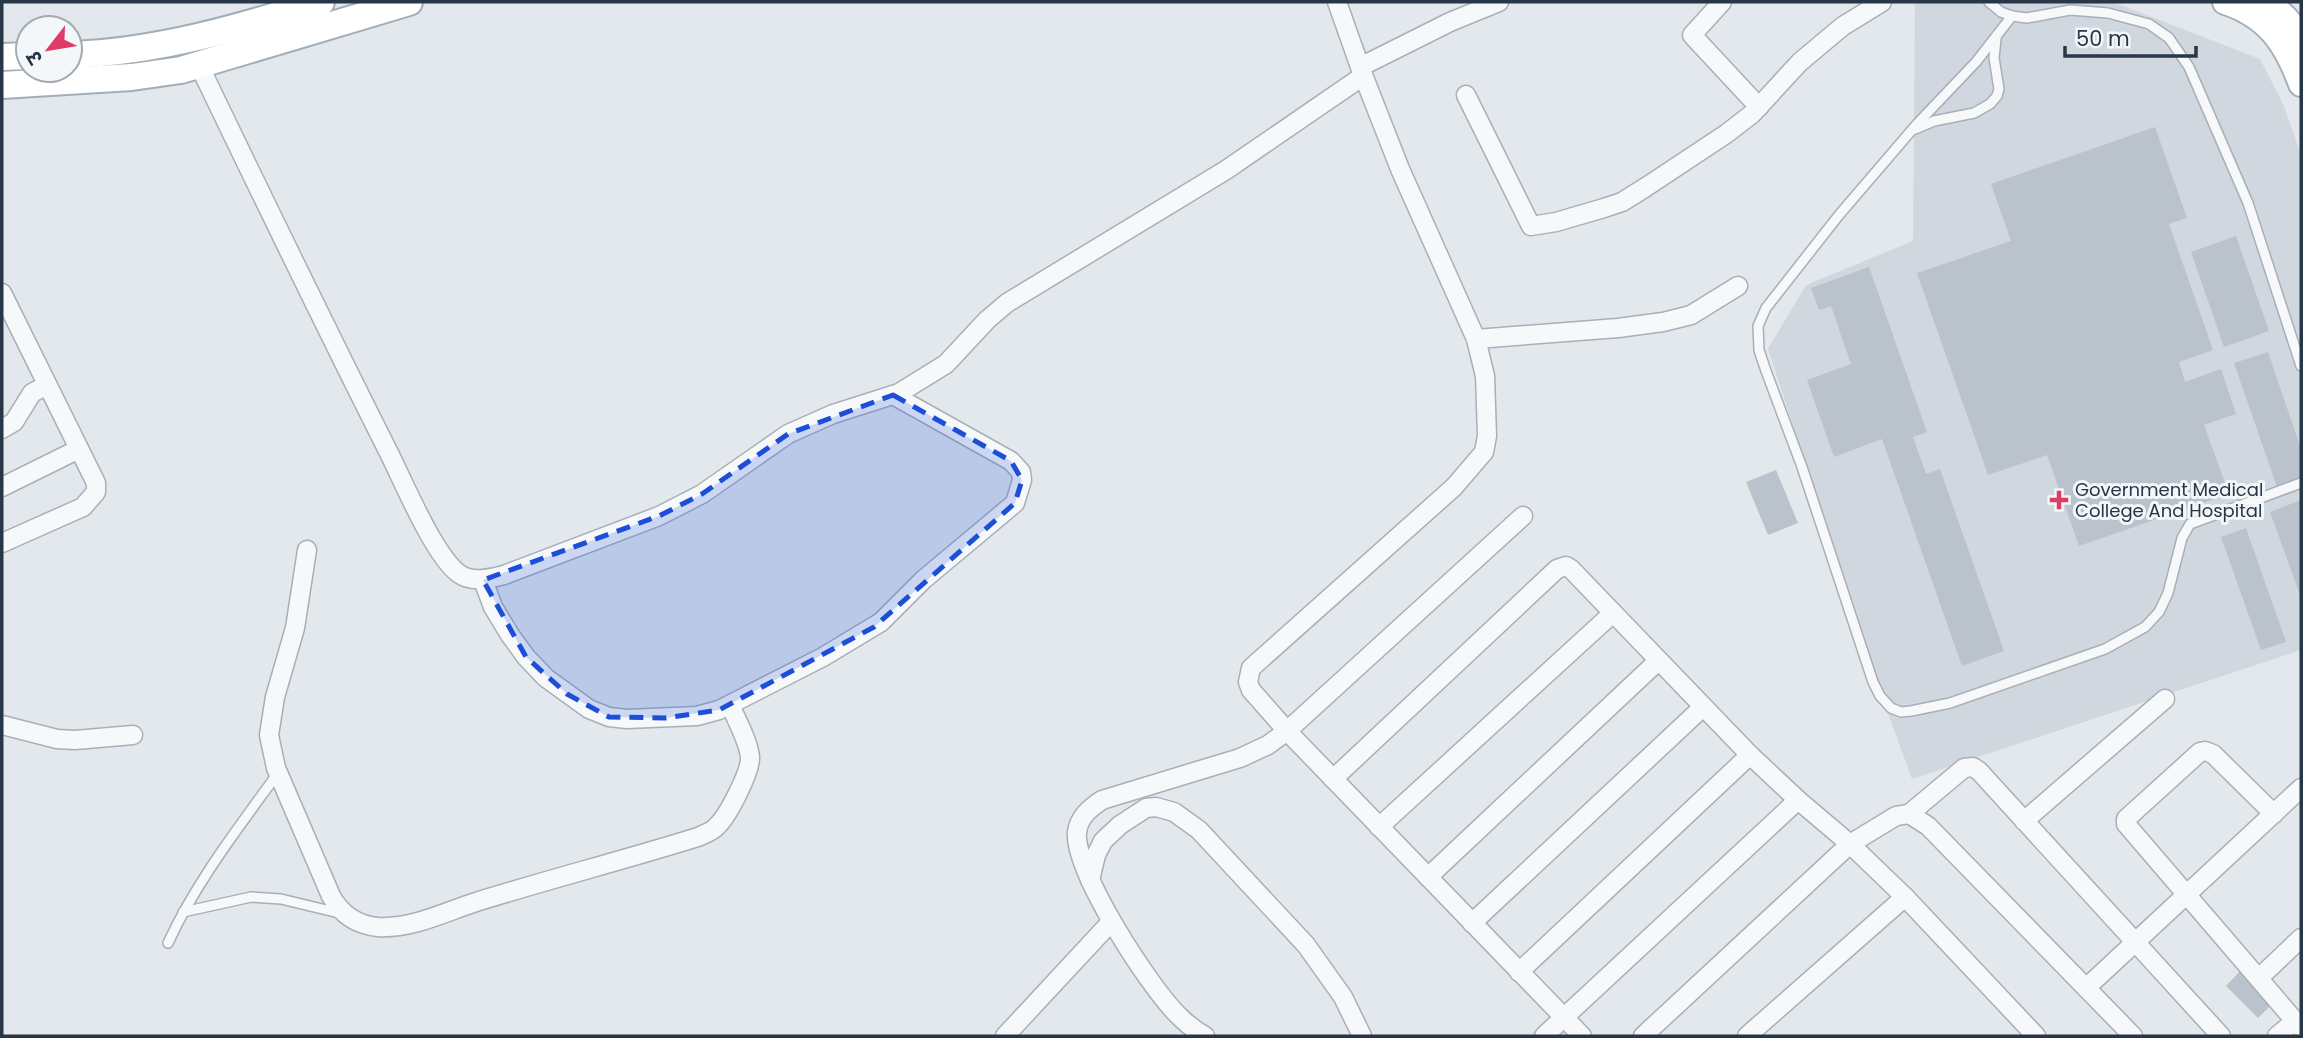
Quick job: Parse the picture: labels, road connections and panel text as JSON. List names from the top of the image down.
{
  "places": {
    "health": ["Government Medical College And Hospital"]
  },
  "scale_bar": "50 m",
  "north": "bottom left"
}
